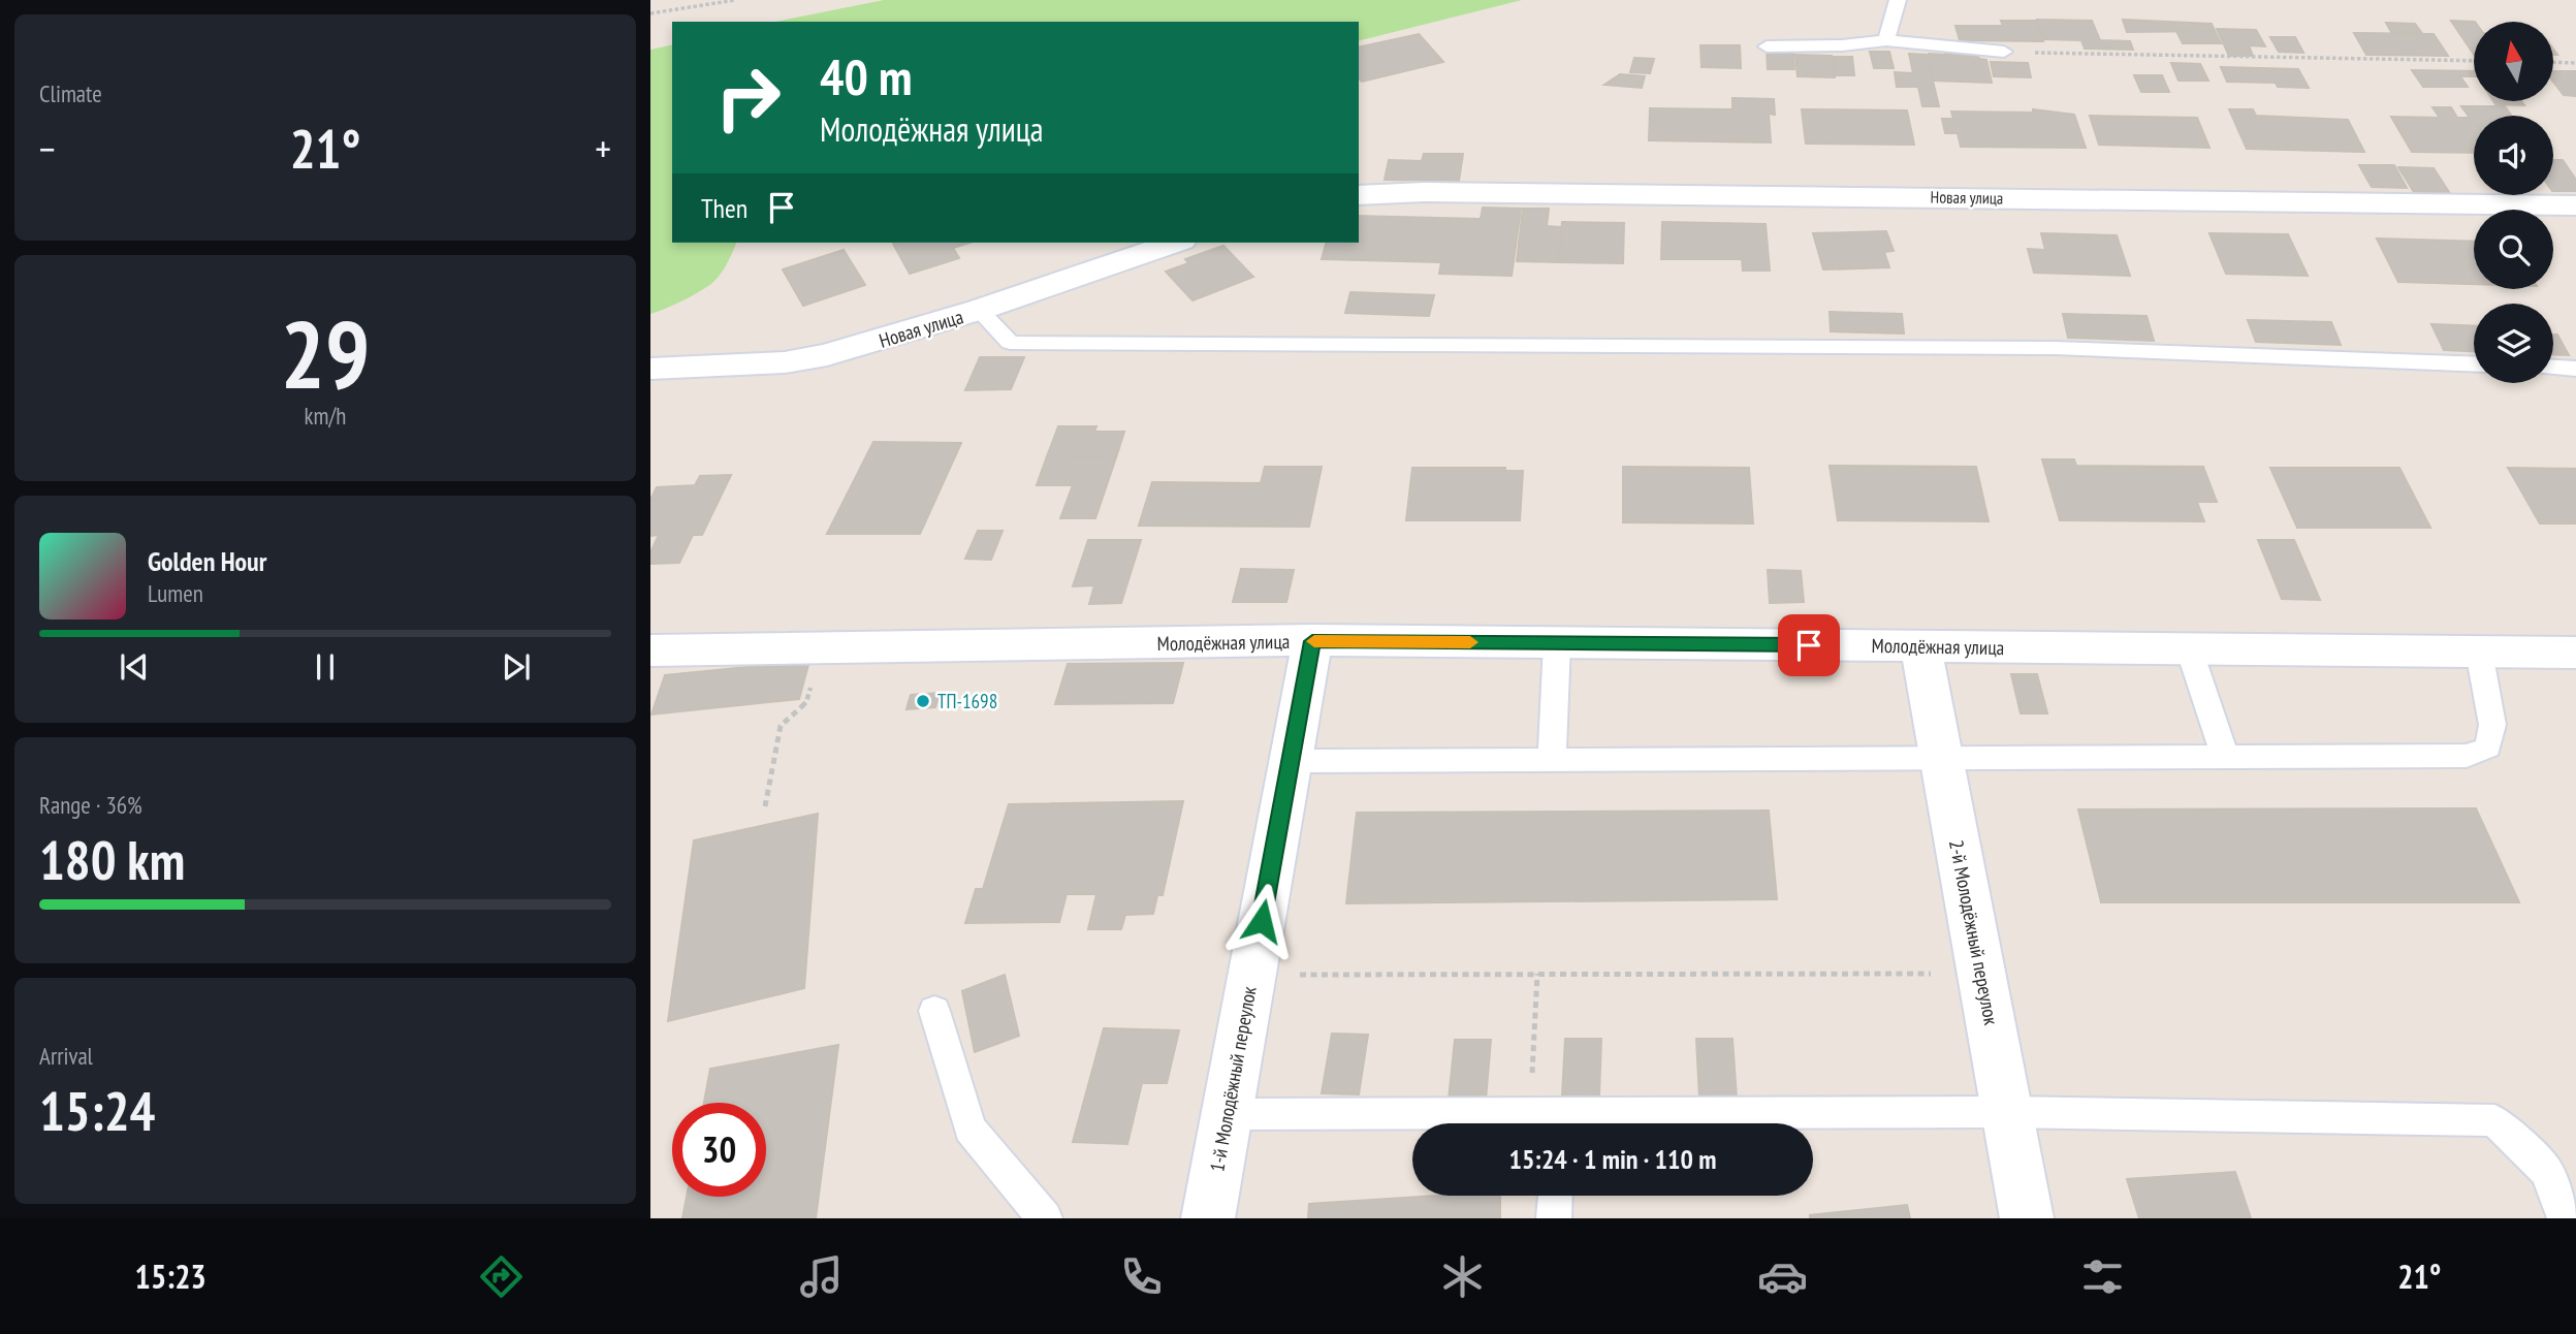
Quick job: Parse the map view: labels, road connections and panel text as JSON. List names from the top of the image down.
{
  "streets": {
    "street": [
      "Новая улица",
      "Молодёжная улица",
      "2-й Молодёжный переулок",
      "1-й Молодёжный переулок"
    ]
  },
  "crossings": [
    ["Молодёжная улица", "2-й Молодёжный переулок"],
    ["Молодёжная улица", "1-й Молодёжный переулок"]
  ],
  "places": ["ТП-1698"],
  "north": "top",
  "page": {
    "tile": [
      "Climate",
      ["29", "km/h"],
      ["Range · 36%", "180 km"],
      ["Arrival", "15:24"]
    ],
    "turn": ["40 m", "Молодёжная улица"],
    "heat": ["−", "21°", "+"],
    "then": "Then",
    "song": ["Golden Hour", "Lumen"],
    "limit": "30",
    "trip": "15:24 · 1 min · 110 m",
    "tabs": ["15:23", "21°"]
  }
}
